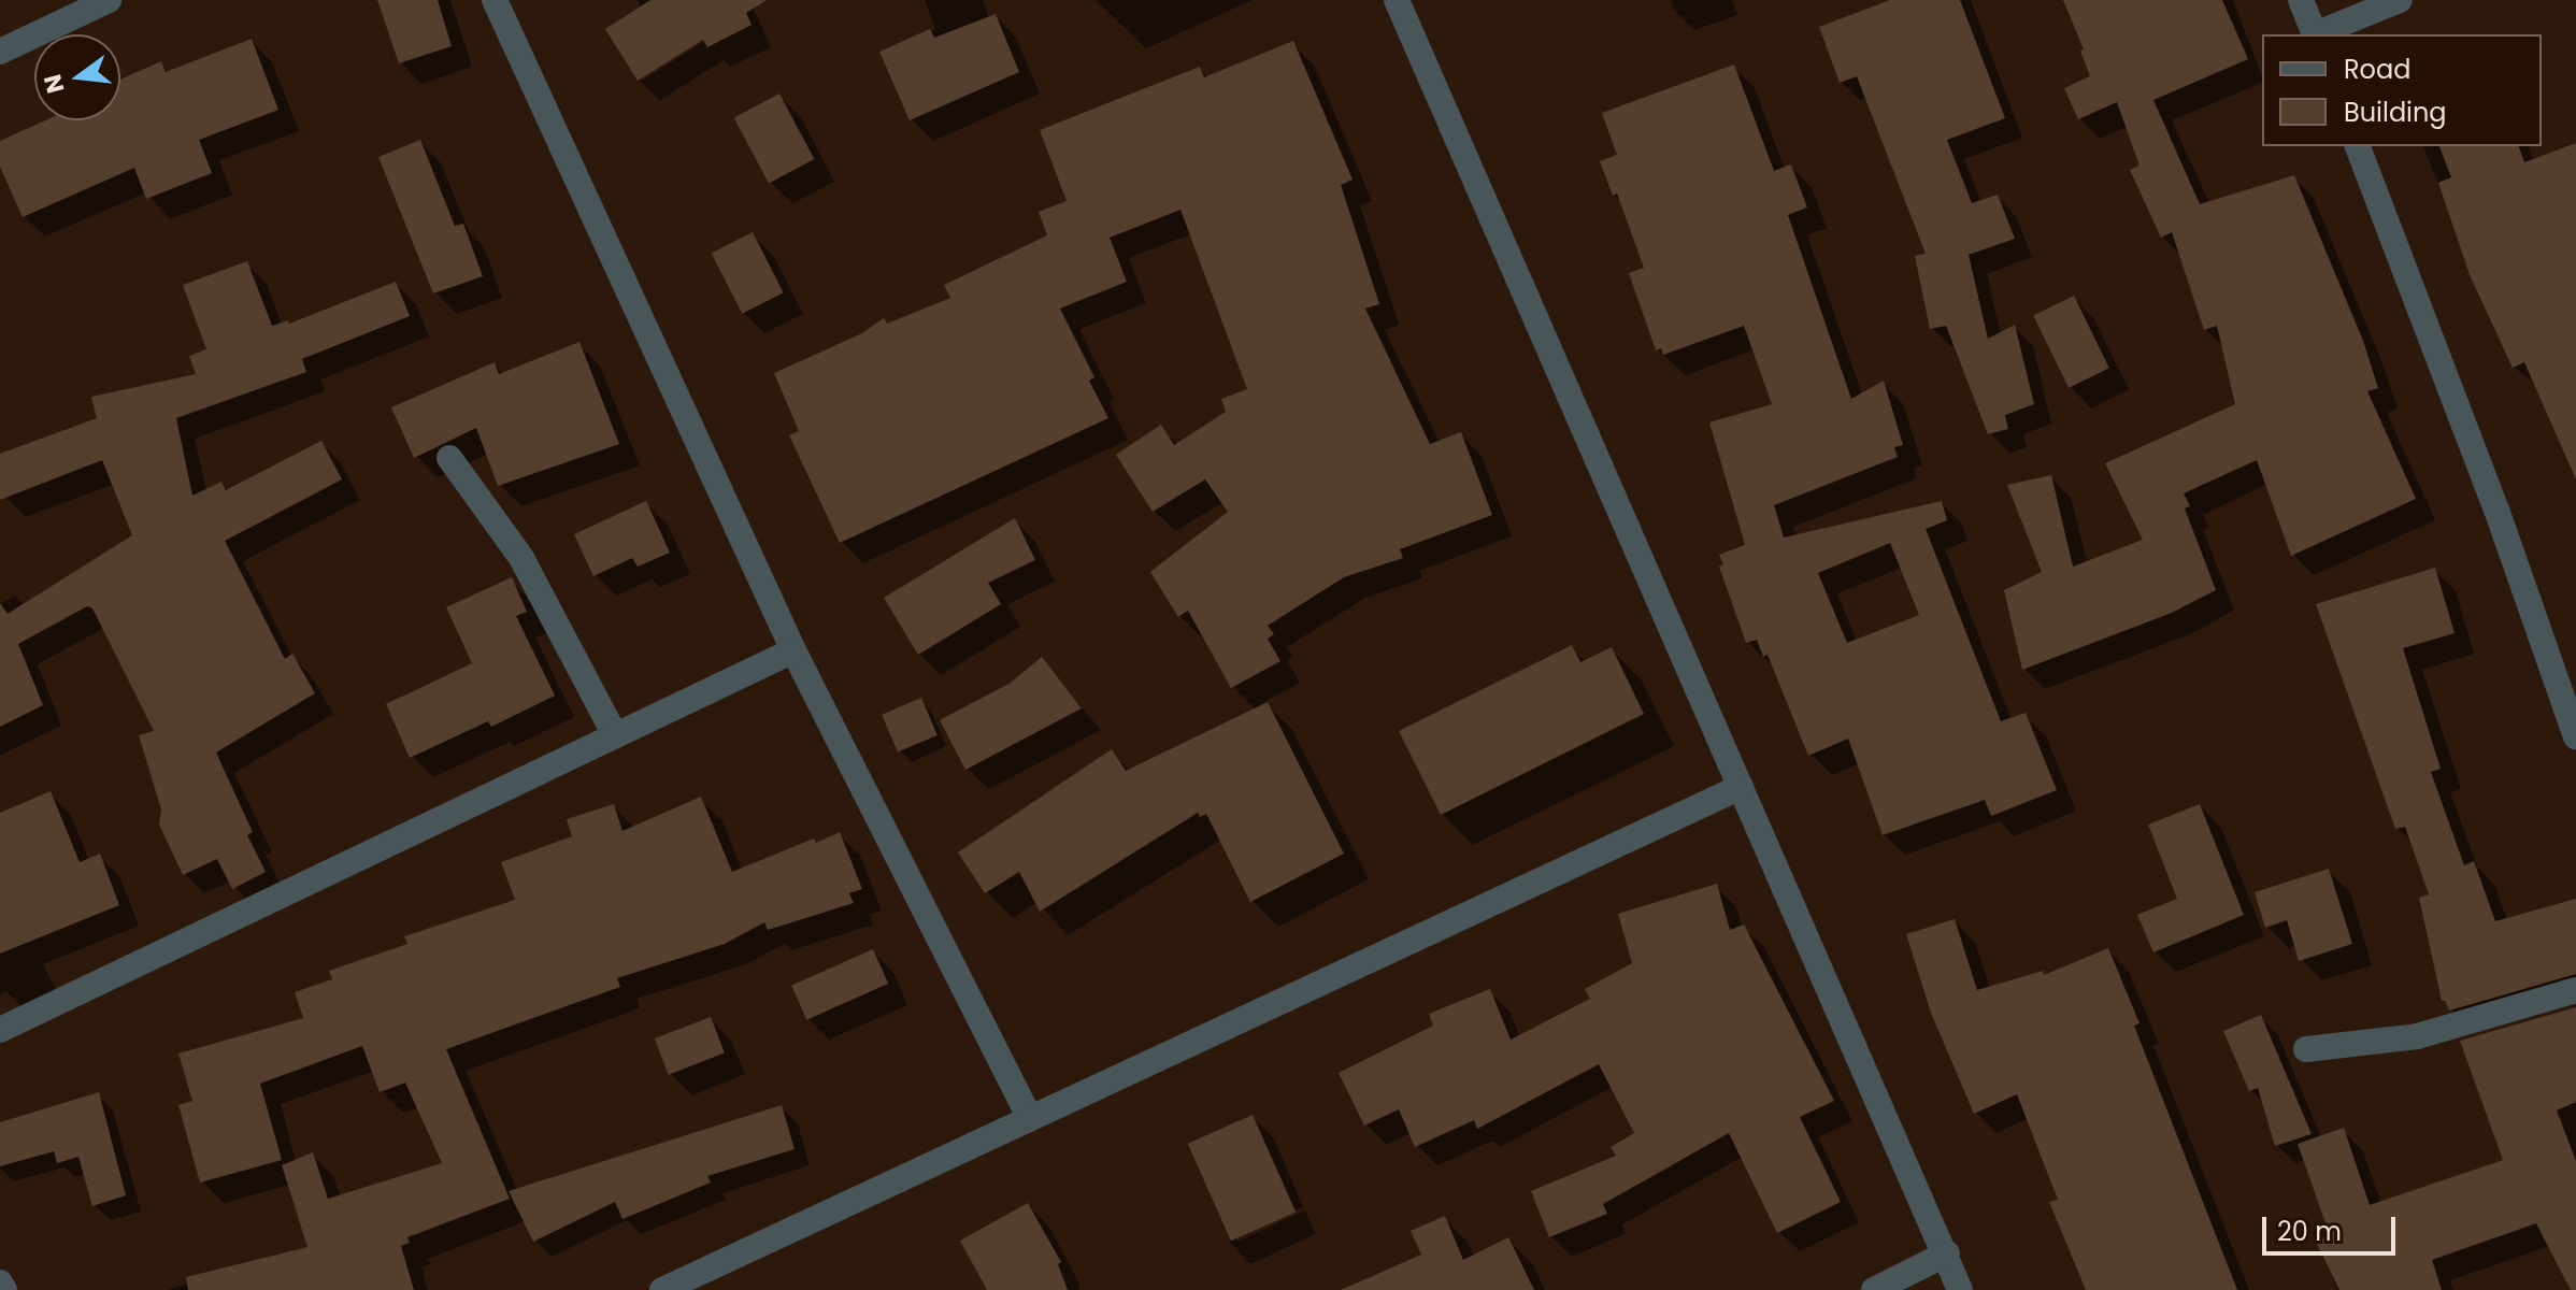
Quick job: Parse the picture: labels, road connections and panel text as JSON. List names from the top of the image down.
{
  "legend": ["Road", "Building"],
  "scale_bar": "20 m",
  "north": "left"
}
